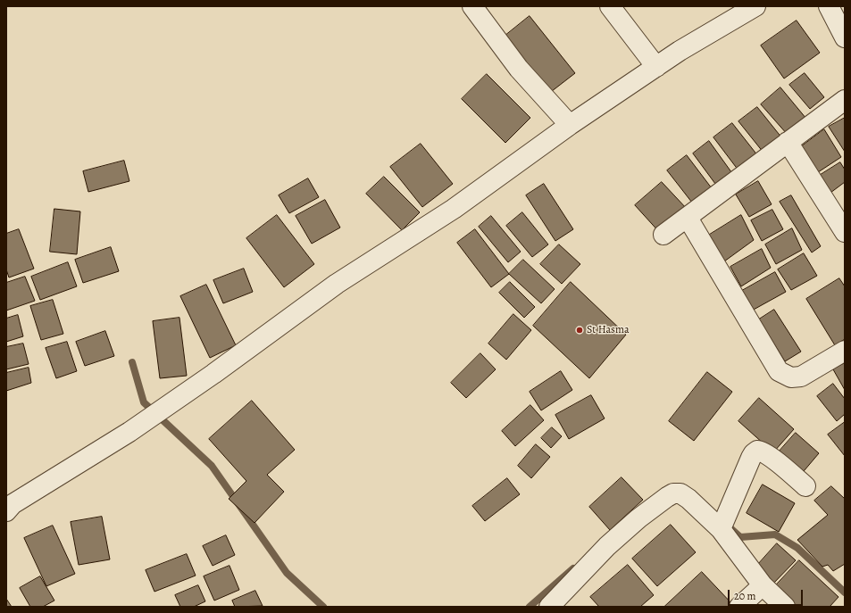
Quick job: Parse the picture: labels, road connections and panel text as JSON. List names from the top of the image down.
{
  "places": ["St Hasma"],
  "scale_bar": "20 m"
}
